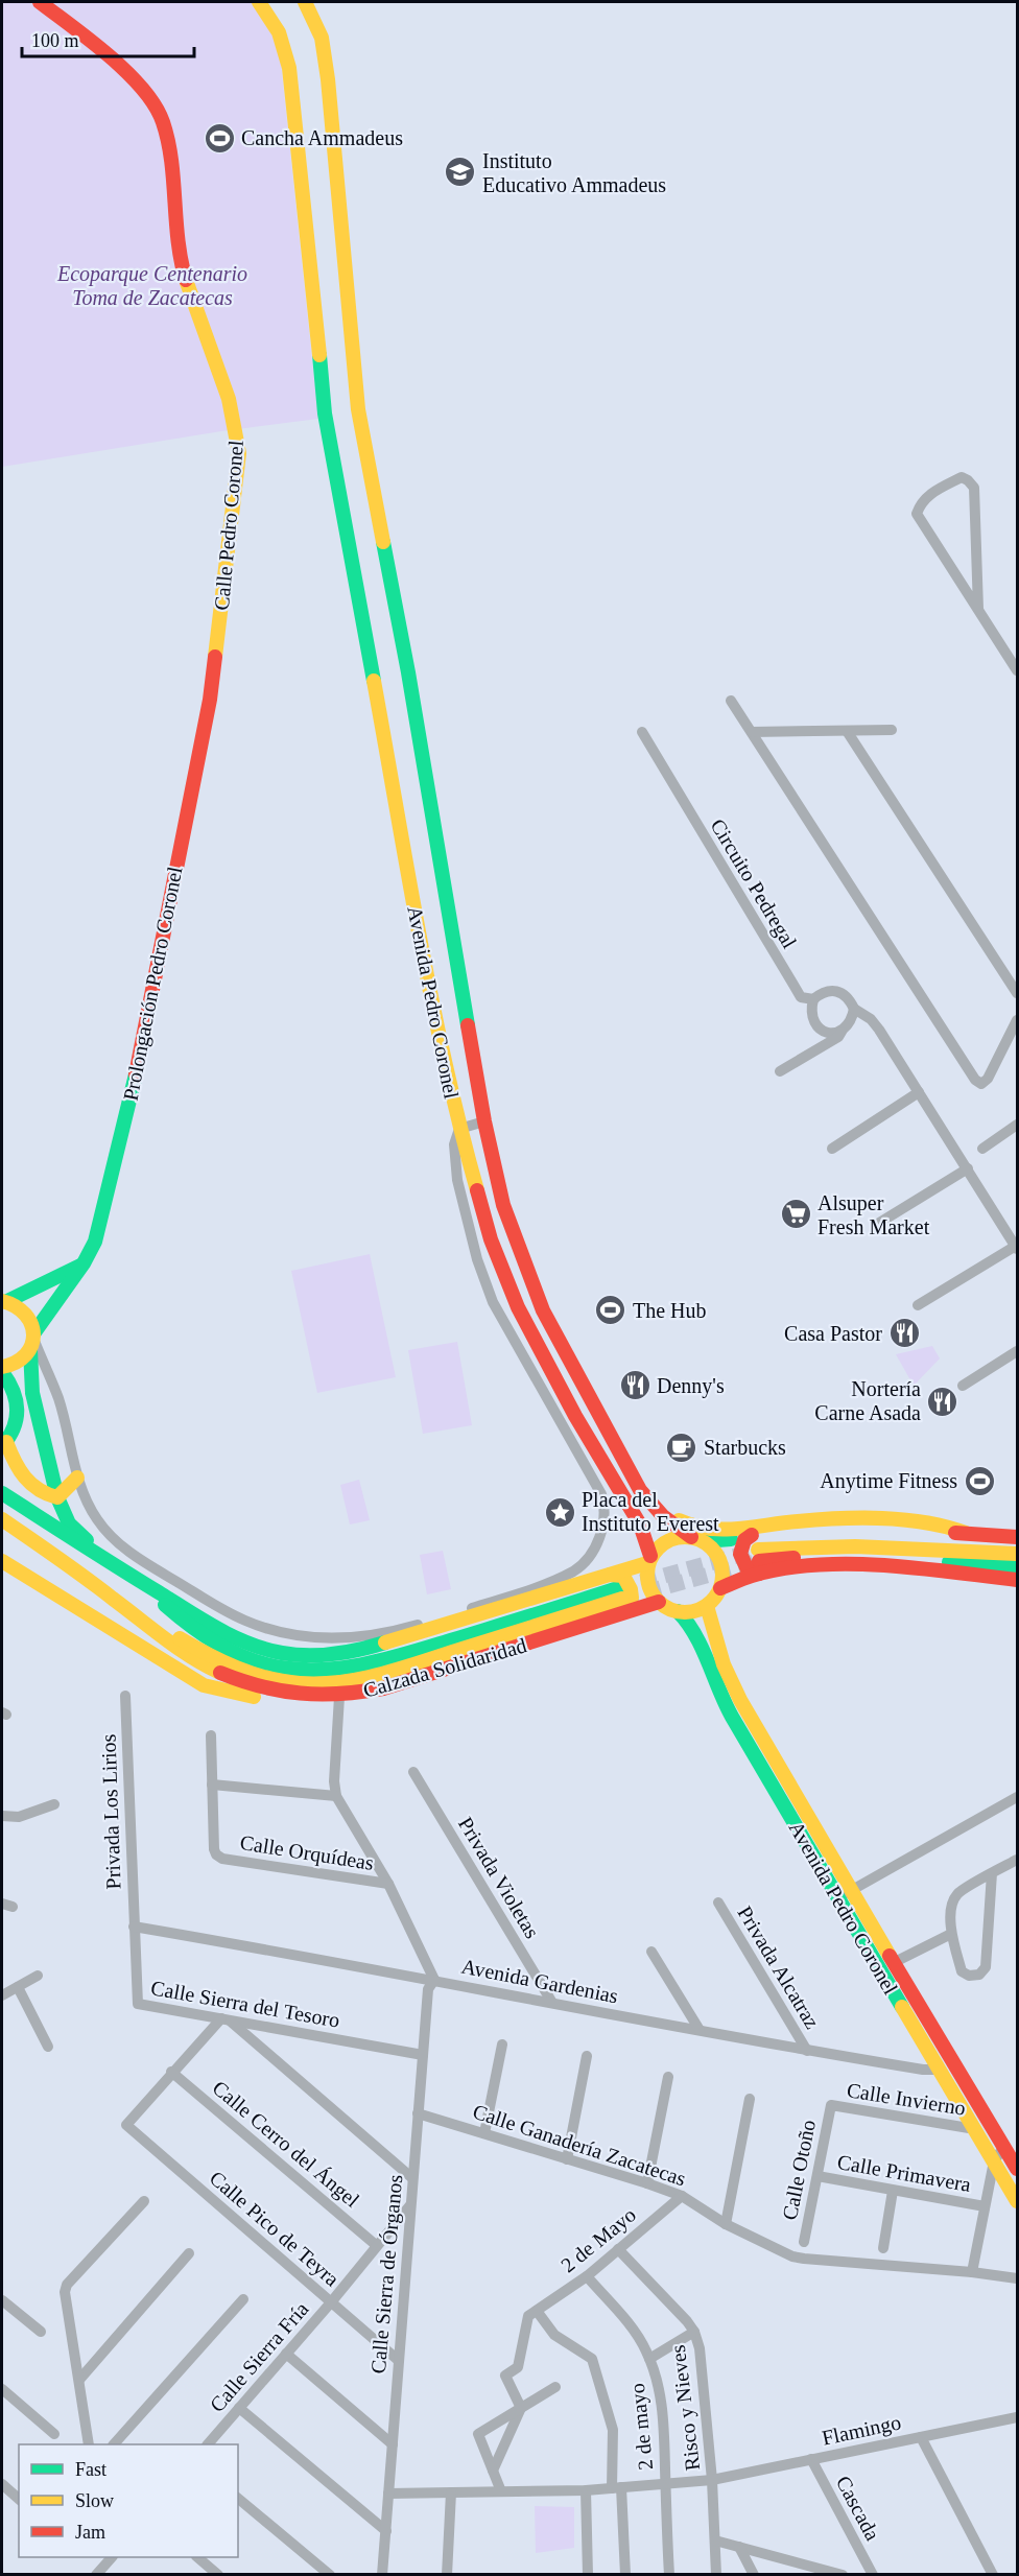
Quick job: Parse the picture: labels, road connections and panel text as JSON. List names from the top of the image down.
{
  "streets": {
    "main road": [
      "Calle Pedro Coronel",
      "Prolongación Pedro Coronel",
      "Avenida Pedro Coronel",
      "Calzada Solidaridad"
    ],
    "street": [
      "Circuito Pedregal",
      "Privada Los Lirios",
      "Calle Orquídeas",
      "Privada Violetas",
      "Privada Alcatraz",
      "Avenida Gardenias",
      "Calle Sierra del Tesoro",
      "Calle Invierno",
      "Calle Cerro del Ángel",
      "Calle Ganadería Zacatecas",
      "Calle Otoño",
      "Calle Primavera",
      "Calle Pico de Teyra",
      "2 de Mayo",
      "Calle Sierra de Órganos",
      "Calle Sierra Fría",
      "Risco y Nieves",
      "2 de mayo",
      "Flamingo",
      "Cascada"
    ]
  },
  "crossings": [
    ["Calle Pedro Coronel", "Prolongación Pedro Coronel"],
    ["Avenida Pedro Coronel", "Calzada Solidaridad"],
    ["Avenida Pedro Coronel", "Avenida Gardenias"],
    ["Avenida Pedro Coronel", "Calle Invierno"],
    ["Calzada Solidaridad", "Calle Orquídeas"],
    ["Privada Los Lirios", "Avenida Gardenias"],
    ["Privada Los Lirios", "Calle Sierra del Tesoro"],
    ["Calle Orquídeas", "Avenida Gardenias"],
    ["Calle Orquídeas", "Calle Sierra de Órganos"],
    ["Privada Violetas", "Avenida Gardenias"],
    ["Privada Alcatraz", "Avenida Gardenias"],
    ["Avenida Gardenias", "Calle Sierra del Tesoro"],
    ["Avenida Gardenias", "Calle Sierra de Órganos"],
    ["Calle Sierra del Tesoro", "Calle Sierra de Órganos"],
    ["Calle Invierno", "Calle Otoño"],
    ["Calle Cerro del Ángel", "Calle Pico de Teyra"],
    ["Calle Cerro del Ángel", "Calle Sierra Fría"],
    ["Calle Ganadería Zacatecas", "2 de Mayo"],
    ["Calle Ganadería Zacatecas", "Calle Sierra de Órganos"],
    ["Calle Otoño", "Calle Primavera"],
    ["Calle Pico de Teyra", "Calle Sierra de Órganos"],
    ["Calle Pico de Teyra", "Calle Sierra Fría"],
    ["2 de Mayo", "Risco y Nieves"],
    ["2 de Mayo", "2 de mayo"],
    ["Calle Sierra de Órganos", "Calle Sierra Fría"],
    ["Calle Sierra de Órganos", "Flamingo"],
    ["Risco y Nieves", "Flamingo"],
    ["2 de mayo", "Flamingo"],
    ["Flamingo", "Cascada"]
  ],
  "parks": ["Ecoparque Centenario Toma de Zacatecas"],
  "places": {
    "sports": ["Cancha Ammadeus", "The Hub", "Anytime Fitness"],
    "school or university": ["Instituto Educativo Ammadeus"],
    "supermarket": ["Alsuper Fresh Market"],
    "restaurant": ["Casa Pastor", "Denny's", "Nortería Carne Asada"],
    "cafe": ["Starbucks"],
    "place": ["Placa del Instituto Everest"]
  },
  "legend": ["Fast", "Slow", "Jam"],
  "scale_bar": "100 m"
}
